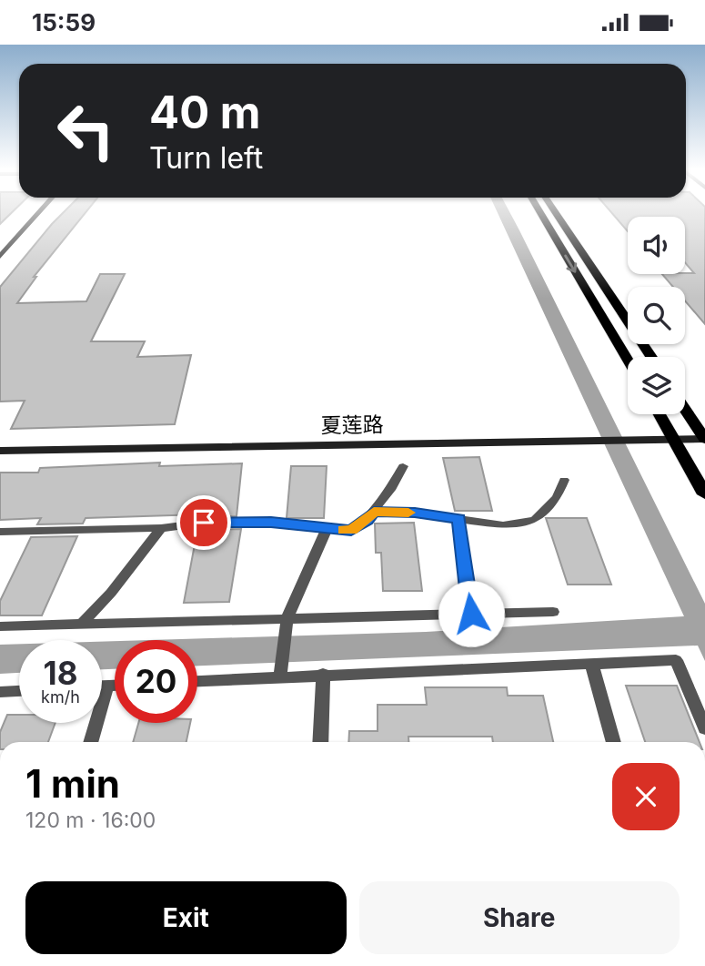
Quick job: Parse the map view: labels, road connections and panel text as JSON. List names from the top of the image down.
{
  "streets": {
    "street": ["夏莲路"]
  },
  "page": {
    "status": "15:59",
    "turn": ["40 m", "Turn left"],
    "speed": "18 km/h",
    "limit": "20",
    "heading": ["1 min", "120 m · 16:00"],
    "buttons": ["Exit", "Share"]
  }
}
